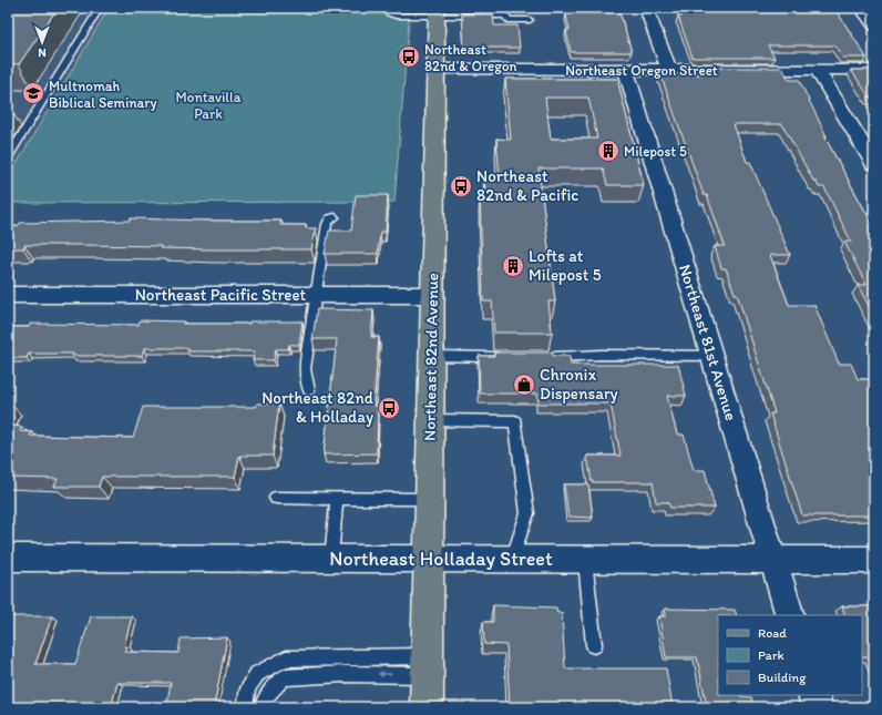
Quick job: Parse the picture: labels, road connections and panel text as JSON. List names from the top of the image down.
{
  "streets": {
    "main road": ["Northeast 82nd Avenue"],
    "street": [
      "Northeast Oregon Street",
      "Northeast Pacific Street",
      "Northeast 81st Avenue",
      "Northeast Holladay Street"
    ]
  },
  "crossings": [
    ["Northeast Oregon Street", "Northeast 81st Avenue"],
    ["Northeast Oregon Street", "Northeast 82nd Avenue"],
    ["Northeast Pacific Street", "Northeast 82nd Avenue"],
    ["Northeast 81st Avenue", "Northeast Holladay Street"],
    ["Northeast 82nd Avenue", "Northeast Holladay Street"]
  ],
  "parks": ["Montavilla Park"],
  "places": {
    "bus stop": ["Northeast 82nd & Oregon", "Northeast 82nd & Pacific", "Northeast 82nd & Holladay"],
    "school or university": ["Multnomah Biblical Seminary"],
    "building": ["Milepost 5", "Lofts at Milepost 5"],
    "shop": ["Chronix Dispensary"]
  },
  "legend": ["Road", "Park", "Building"],
  "north": "bottom"
}
